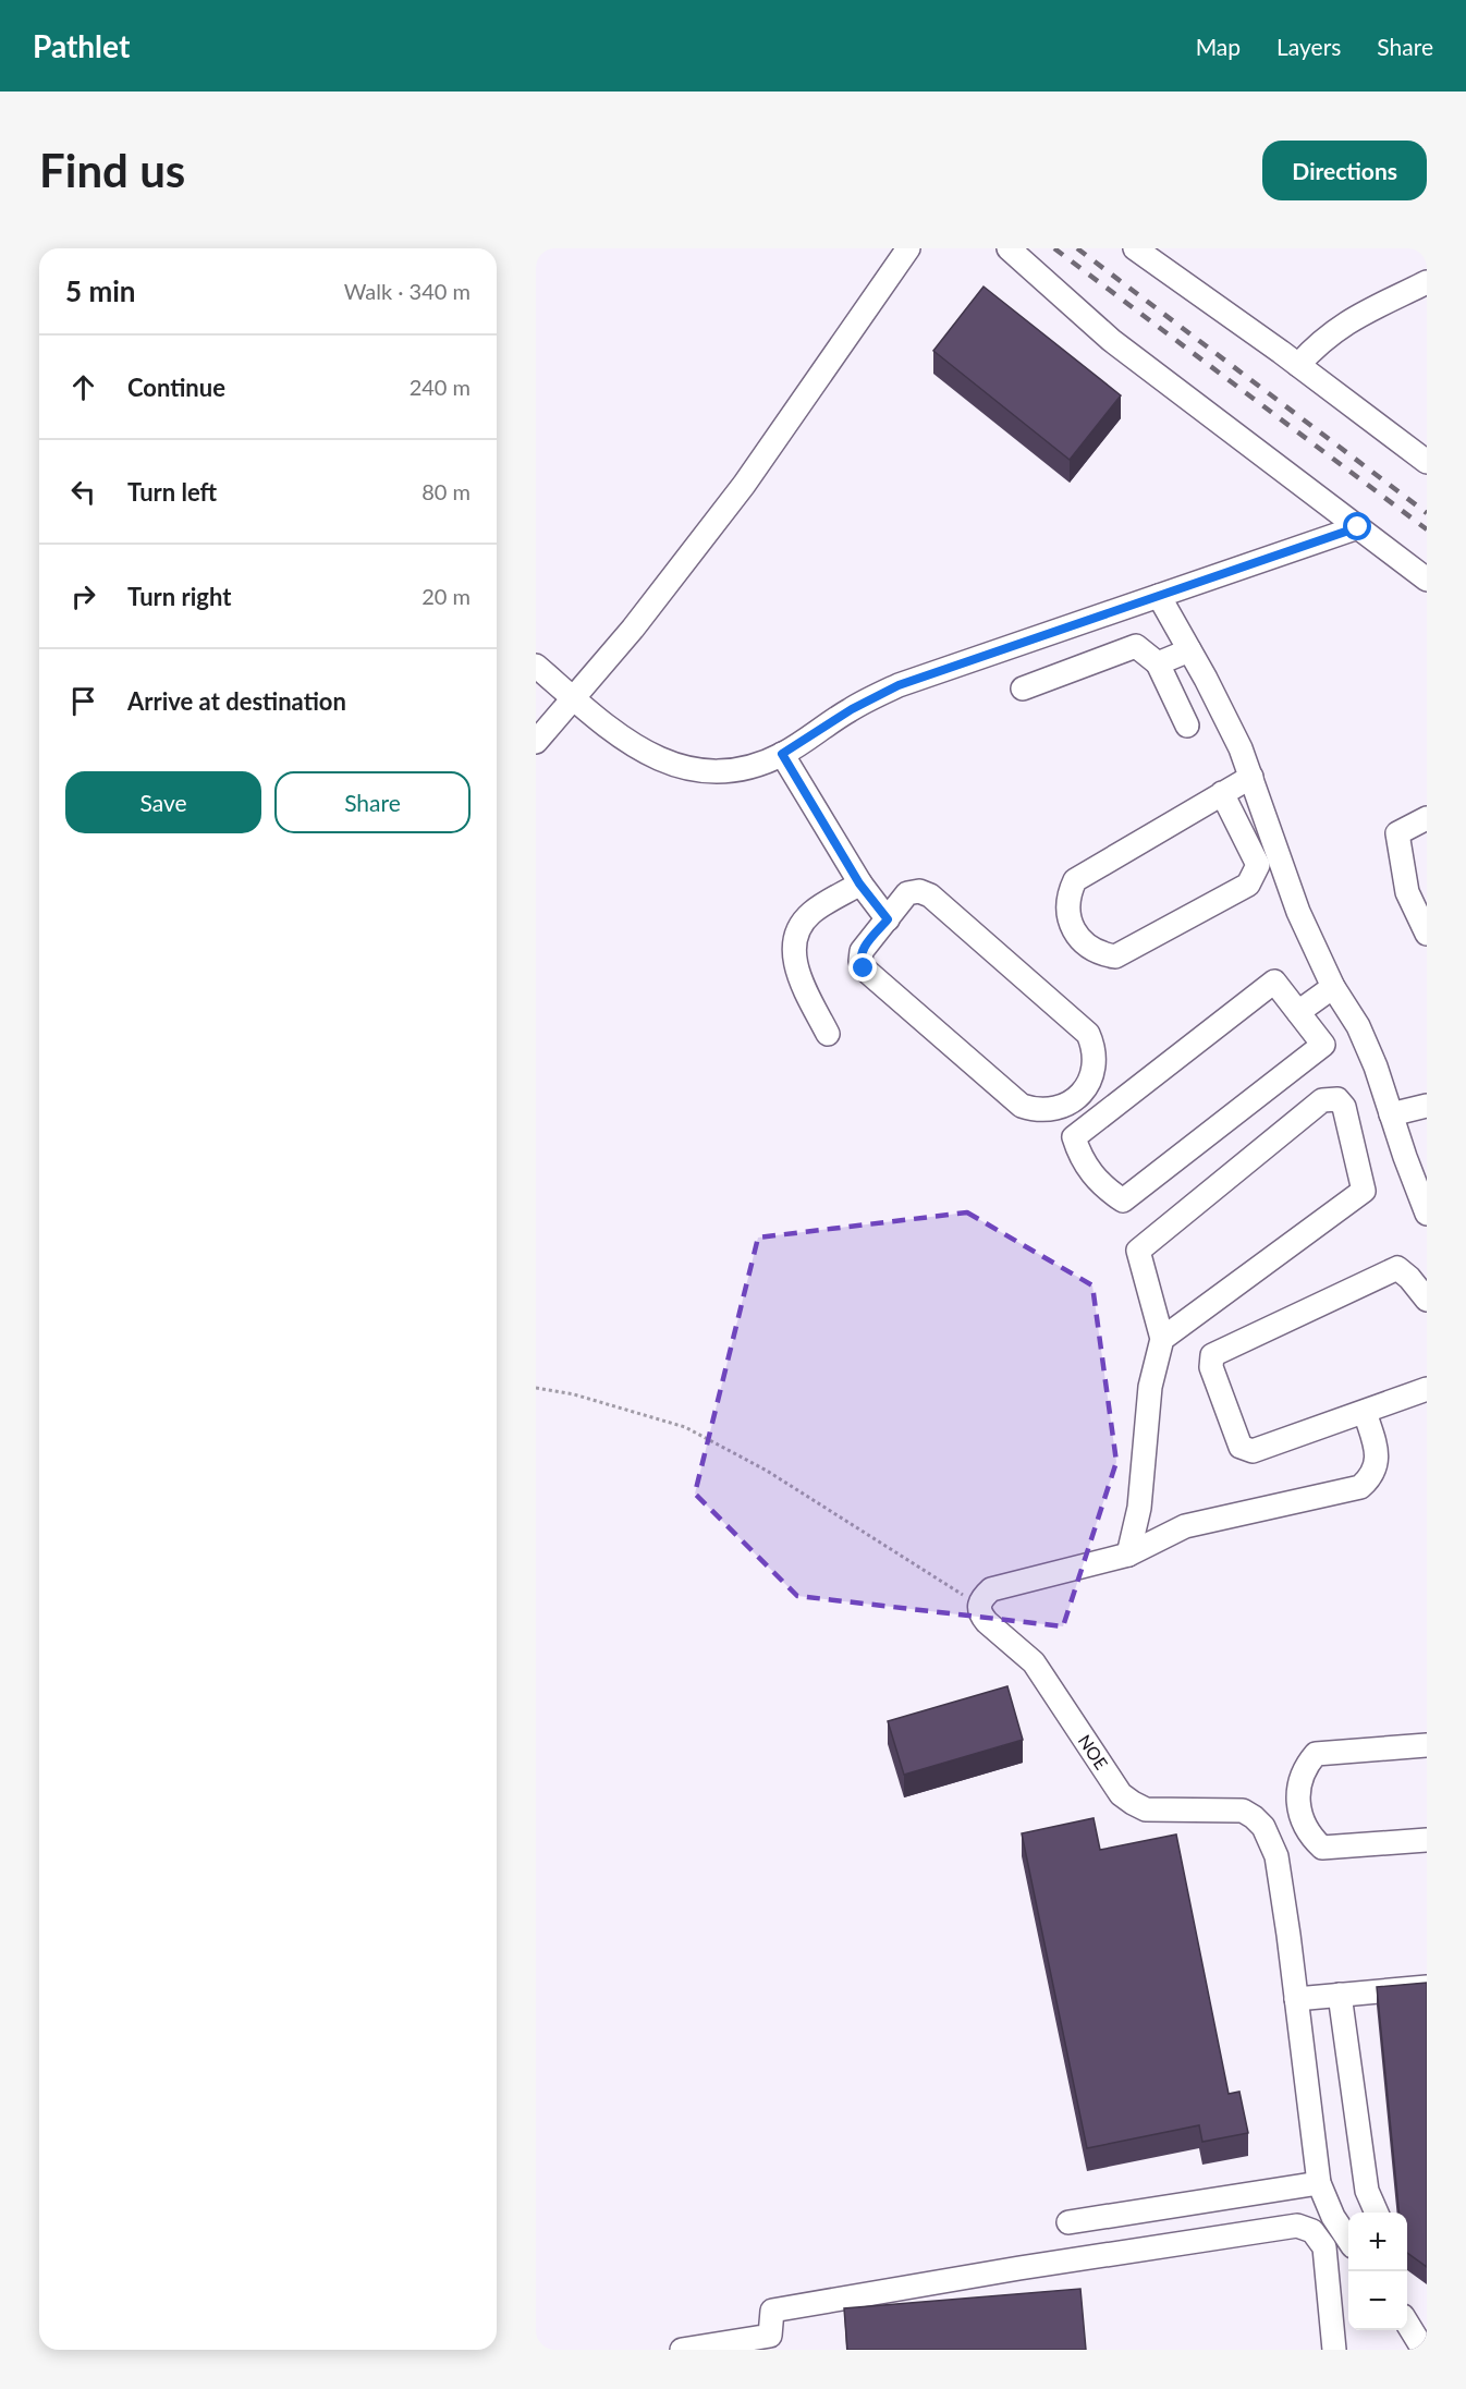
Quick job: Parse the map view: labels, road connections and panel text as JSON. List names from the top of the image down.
{
  "streets": {
    "street": ["NOE"]
  },
  "page": {
    "header": "Pathlet",
    "nav": ["Map", "Layers", "Share"],
    "buttons": [
      "Directions",
      ["Save", "Share"]
    ],
    "title": "Find us",
    "heading": ["5 min", "Walk · 340 m"],
    "list": [
      ["Continue", "240 m"],
      ["Turn left", "80 m"],
      ["Turn right", "20 m"],
      "Arrive at destination"
    ],
    "map_buttons": ["+", "−"]
  }
}
